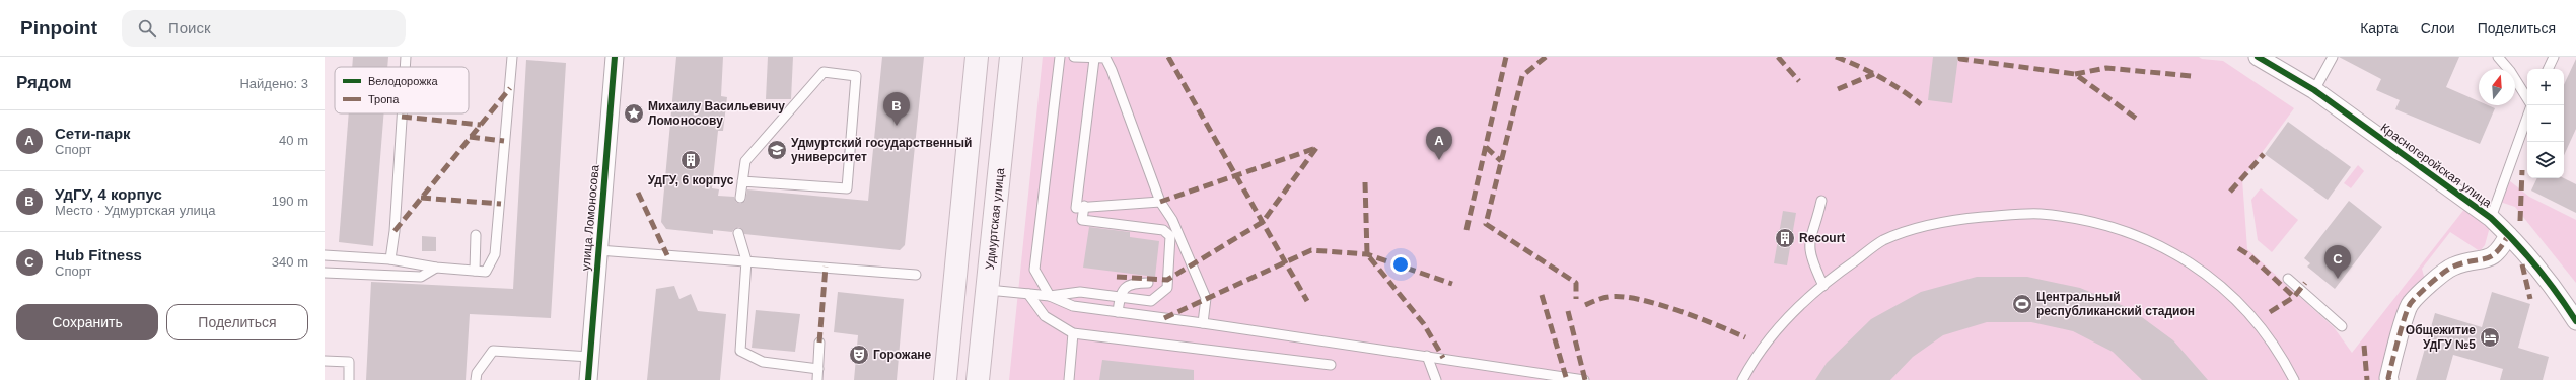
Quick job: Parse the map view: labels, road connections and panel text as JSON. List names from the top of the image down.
{
  "streets": {
    "main road": ["Удмуртская улица"],
    "street": ["Красногеройская улица", "улица Ломоносова"]
  },
  "places": {
    "place": ["Михаилу Васильевичу Ломоносову"],
    "school or university": ["Удмуртский государственный университет"],
    "building": ["УдГУ, 6 корпус", "Recourt"],
    "sports": ["Центральный республиканский стадион"],
    "hotel": ["Общежитие УдГУ №5"],
    "theatre": ["Горожане"]
  },
  "legend": ["Велодорожка", "Тропа"],
  "north": "top",
  "page": {
    "header": "Pinpoint",
    "search": "Поиск",
    "nav": ["Карта", "Слои", "Поделиться"],
    "heading": ["Рядом", "Найдено: 3"],
    "map_buttons": ["+", "−"],
    "pins": ["B", "A", "C"],
    "list": [
      {
        "mark": "A",
        "name": "Сети-парк",
        "note": "Спорт",
        "value": "40 m"
      },
      {
        "mark": "B",
        "name": "УдГУ, 4 корпус",
        "note": "Место · Удмуртская улица",
        "value": "190 m"
      },
      {
        "mark": "C",
        "name": "Hub Fitness",
        "note": "Спорт",
        "value": "340 m"
      }
    ],
    "buttons": ["Сохранить", "Поделиться"]
  }
}
